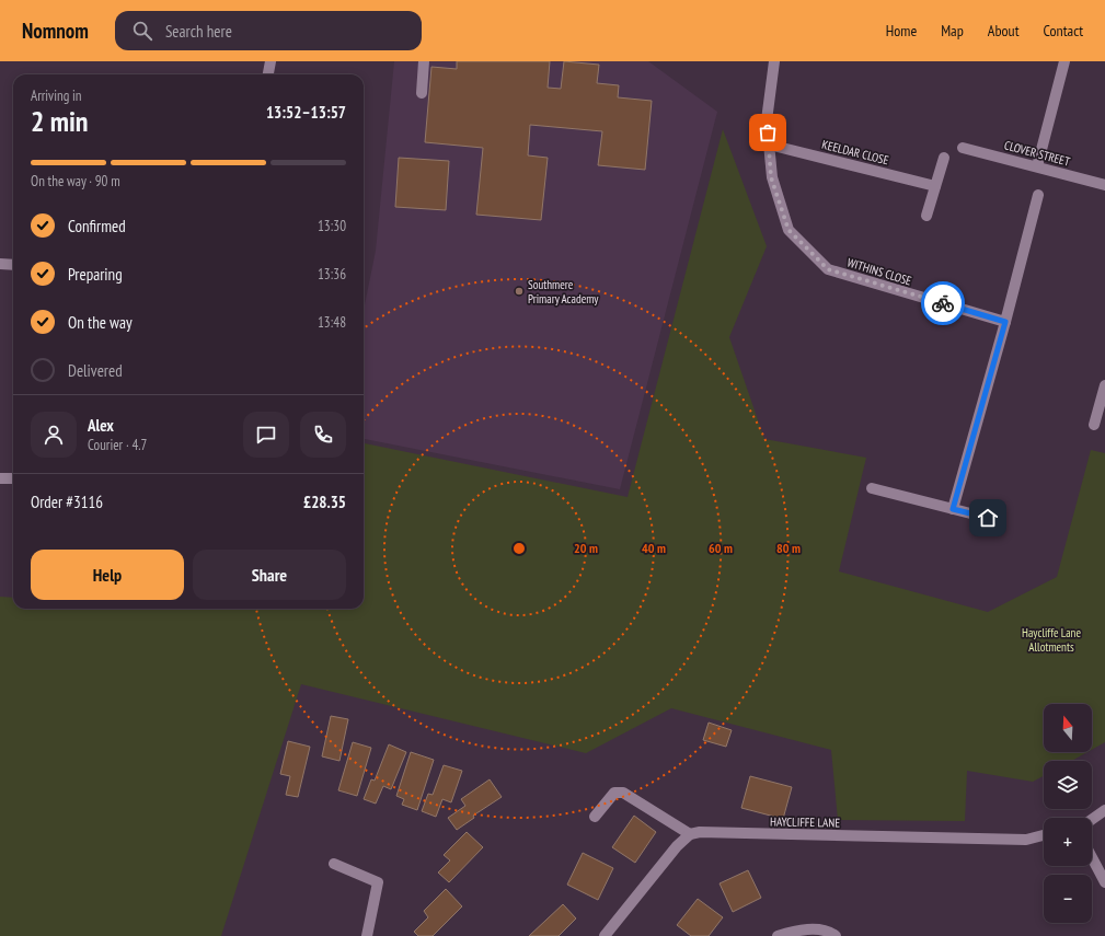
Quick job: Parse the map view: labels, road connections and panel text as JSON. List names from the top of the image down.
{
  "streets": {
    "street": [
      "KEELDAR CLOSE",
      "CLOVER STREET",
      "WITHINS CLOSE",
      "HAYCLIFFE LANE"
    ]
  },
  "crossings": [
    ["KEELDAR CLOSE", "WITHINS CLOSE"]
  ],
  "parks": ["Haycliffe Lane Allotments"],
  "places": ["Southmere Primary Academy"],
  "north": "top",
  "page": {
    "header": "Nomnom",
    "search": "Search here",
    "nav": [
      "Home",
      "Map",
      "About",
      "Contact"
    ],
    "heading": ["2 min", "Arriving in", "13:52–13:57"],
    "panel": [
      "Alex",
      "Courier · 4.7",
      "Order #3116",
      "£28.35"
    ],
    "bar": "On the way · 90 m",
    "list": [
      ["Confirmed", "13:30"],
      ["Preparing", "13:36"],
      ["On the way", "13:48"],
      "Delivered"
    ],
    "buttons": ["Help", "Share"],
    "map_buttons": ["+", "−"]
  },
  "rings": [
    "20 m",
    "40 m",
    "60 m",
    "80 m"
  ]
}
